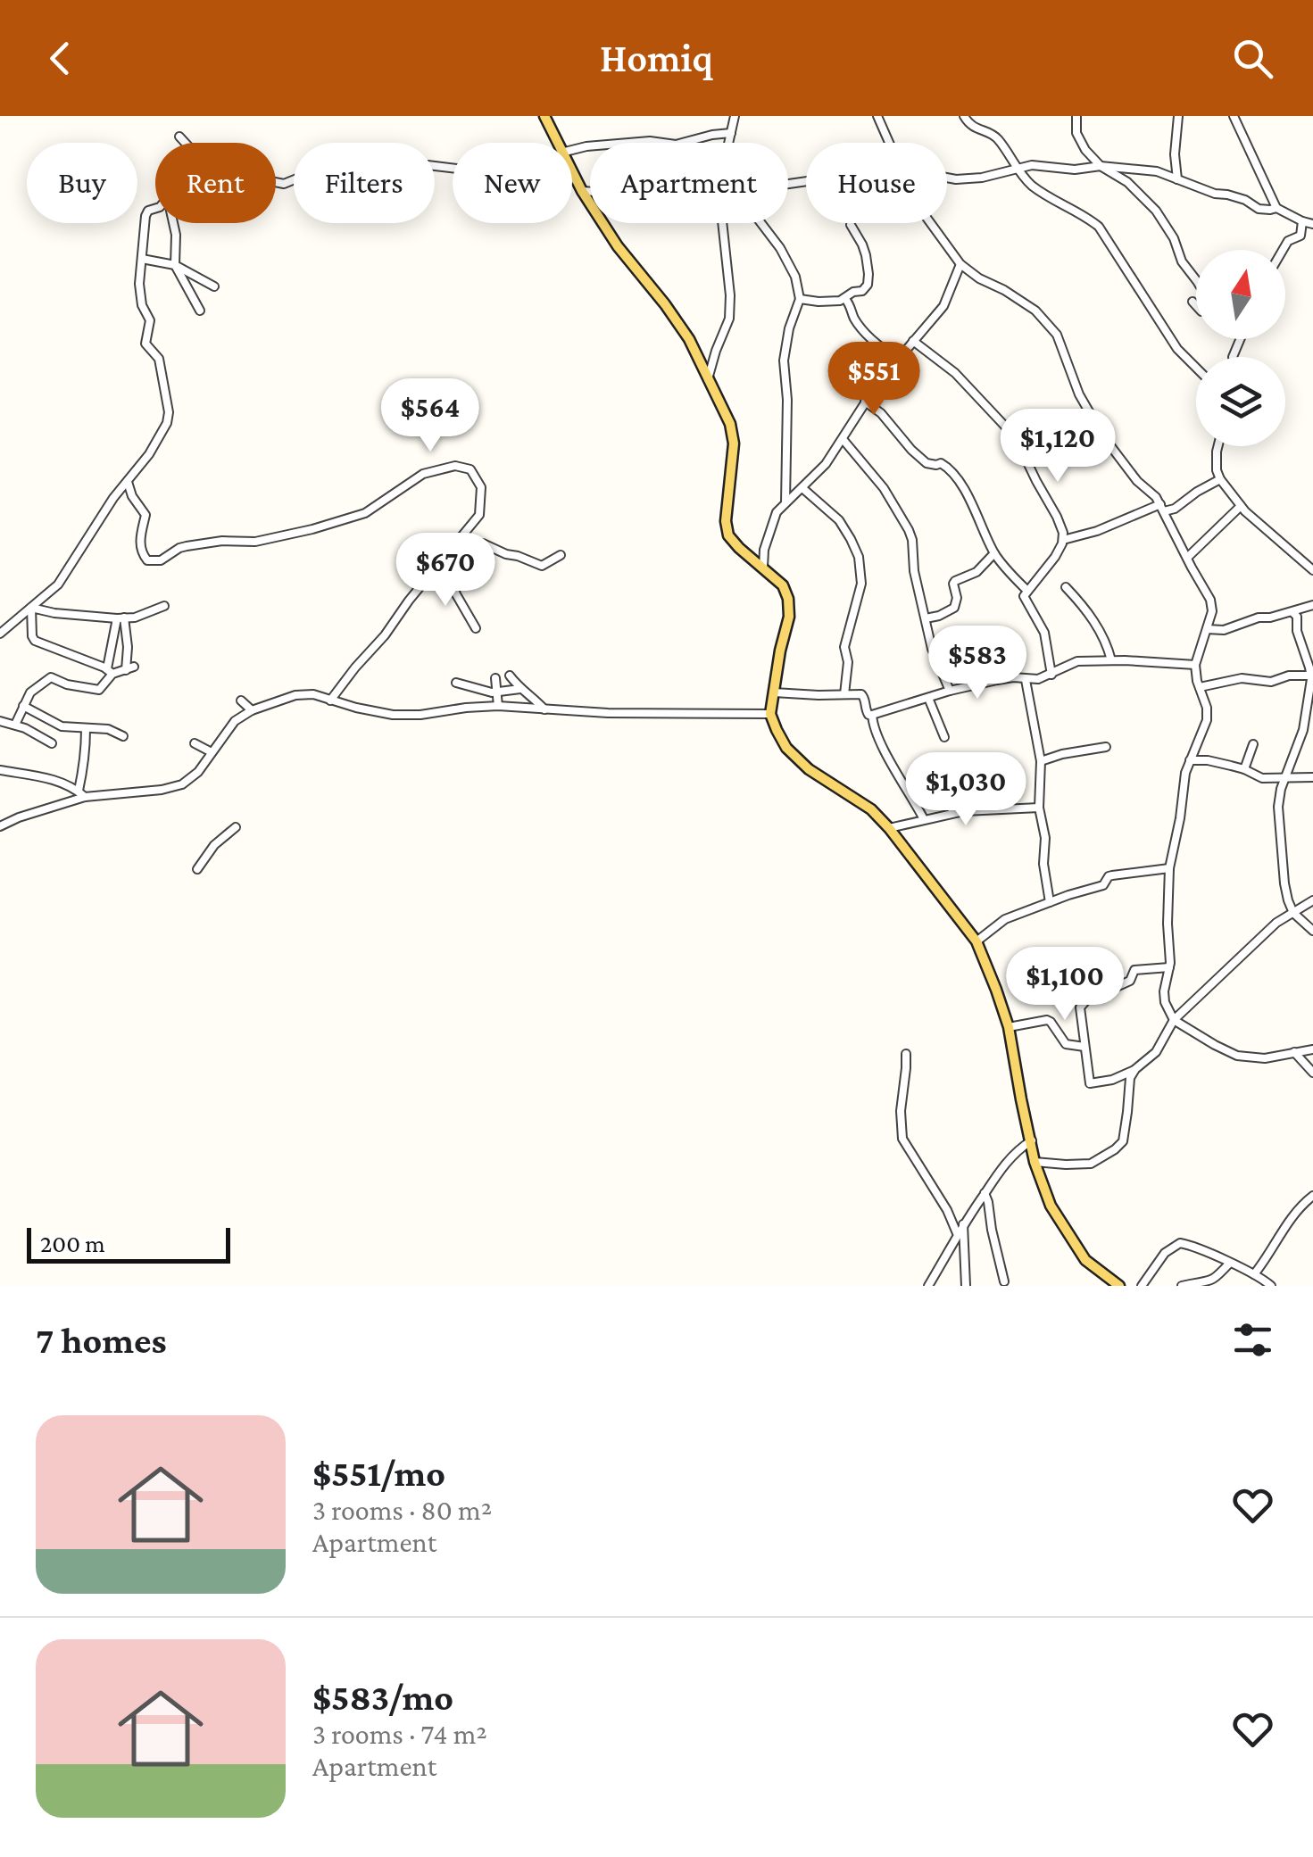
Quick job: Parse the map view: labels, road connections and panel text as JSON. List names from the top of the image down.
{
  "scale_bar": "200 m",
  "north": "top",
  "page": {
    "header": "Homiq",
    "chip": [
      "Buy",
      "Rent",
      "Filters",
      "New",
      "Apartment",
      "House"
    ],
    "price": [
      "$551",
      "$564",
      "$1,120",
      "$670",
      "$583",
      "$1,030",
      "$1,100"
    ],
    "scale": "200 m",
    "heading": "7 homes",
    "list": [
      {
        "name": "$551/mo",
        "note": "3 rooms · 80 m² · Apartment"
      },
      {
        "name": "$583/mo",
        "note": "3 rooms · 74 m² · Apartment"
      }
    ]
  }
}
